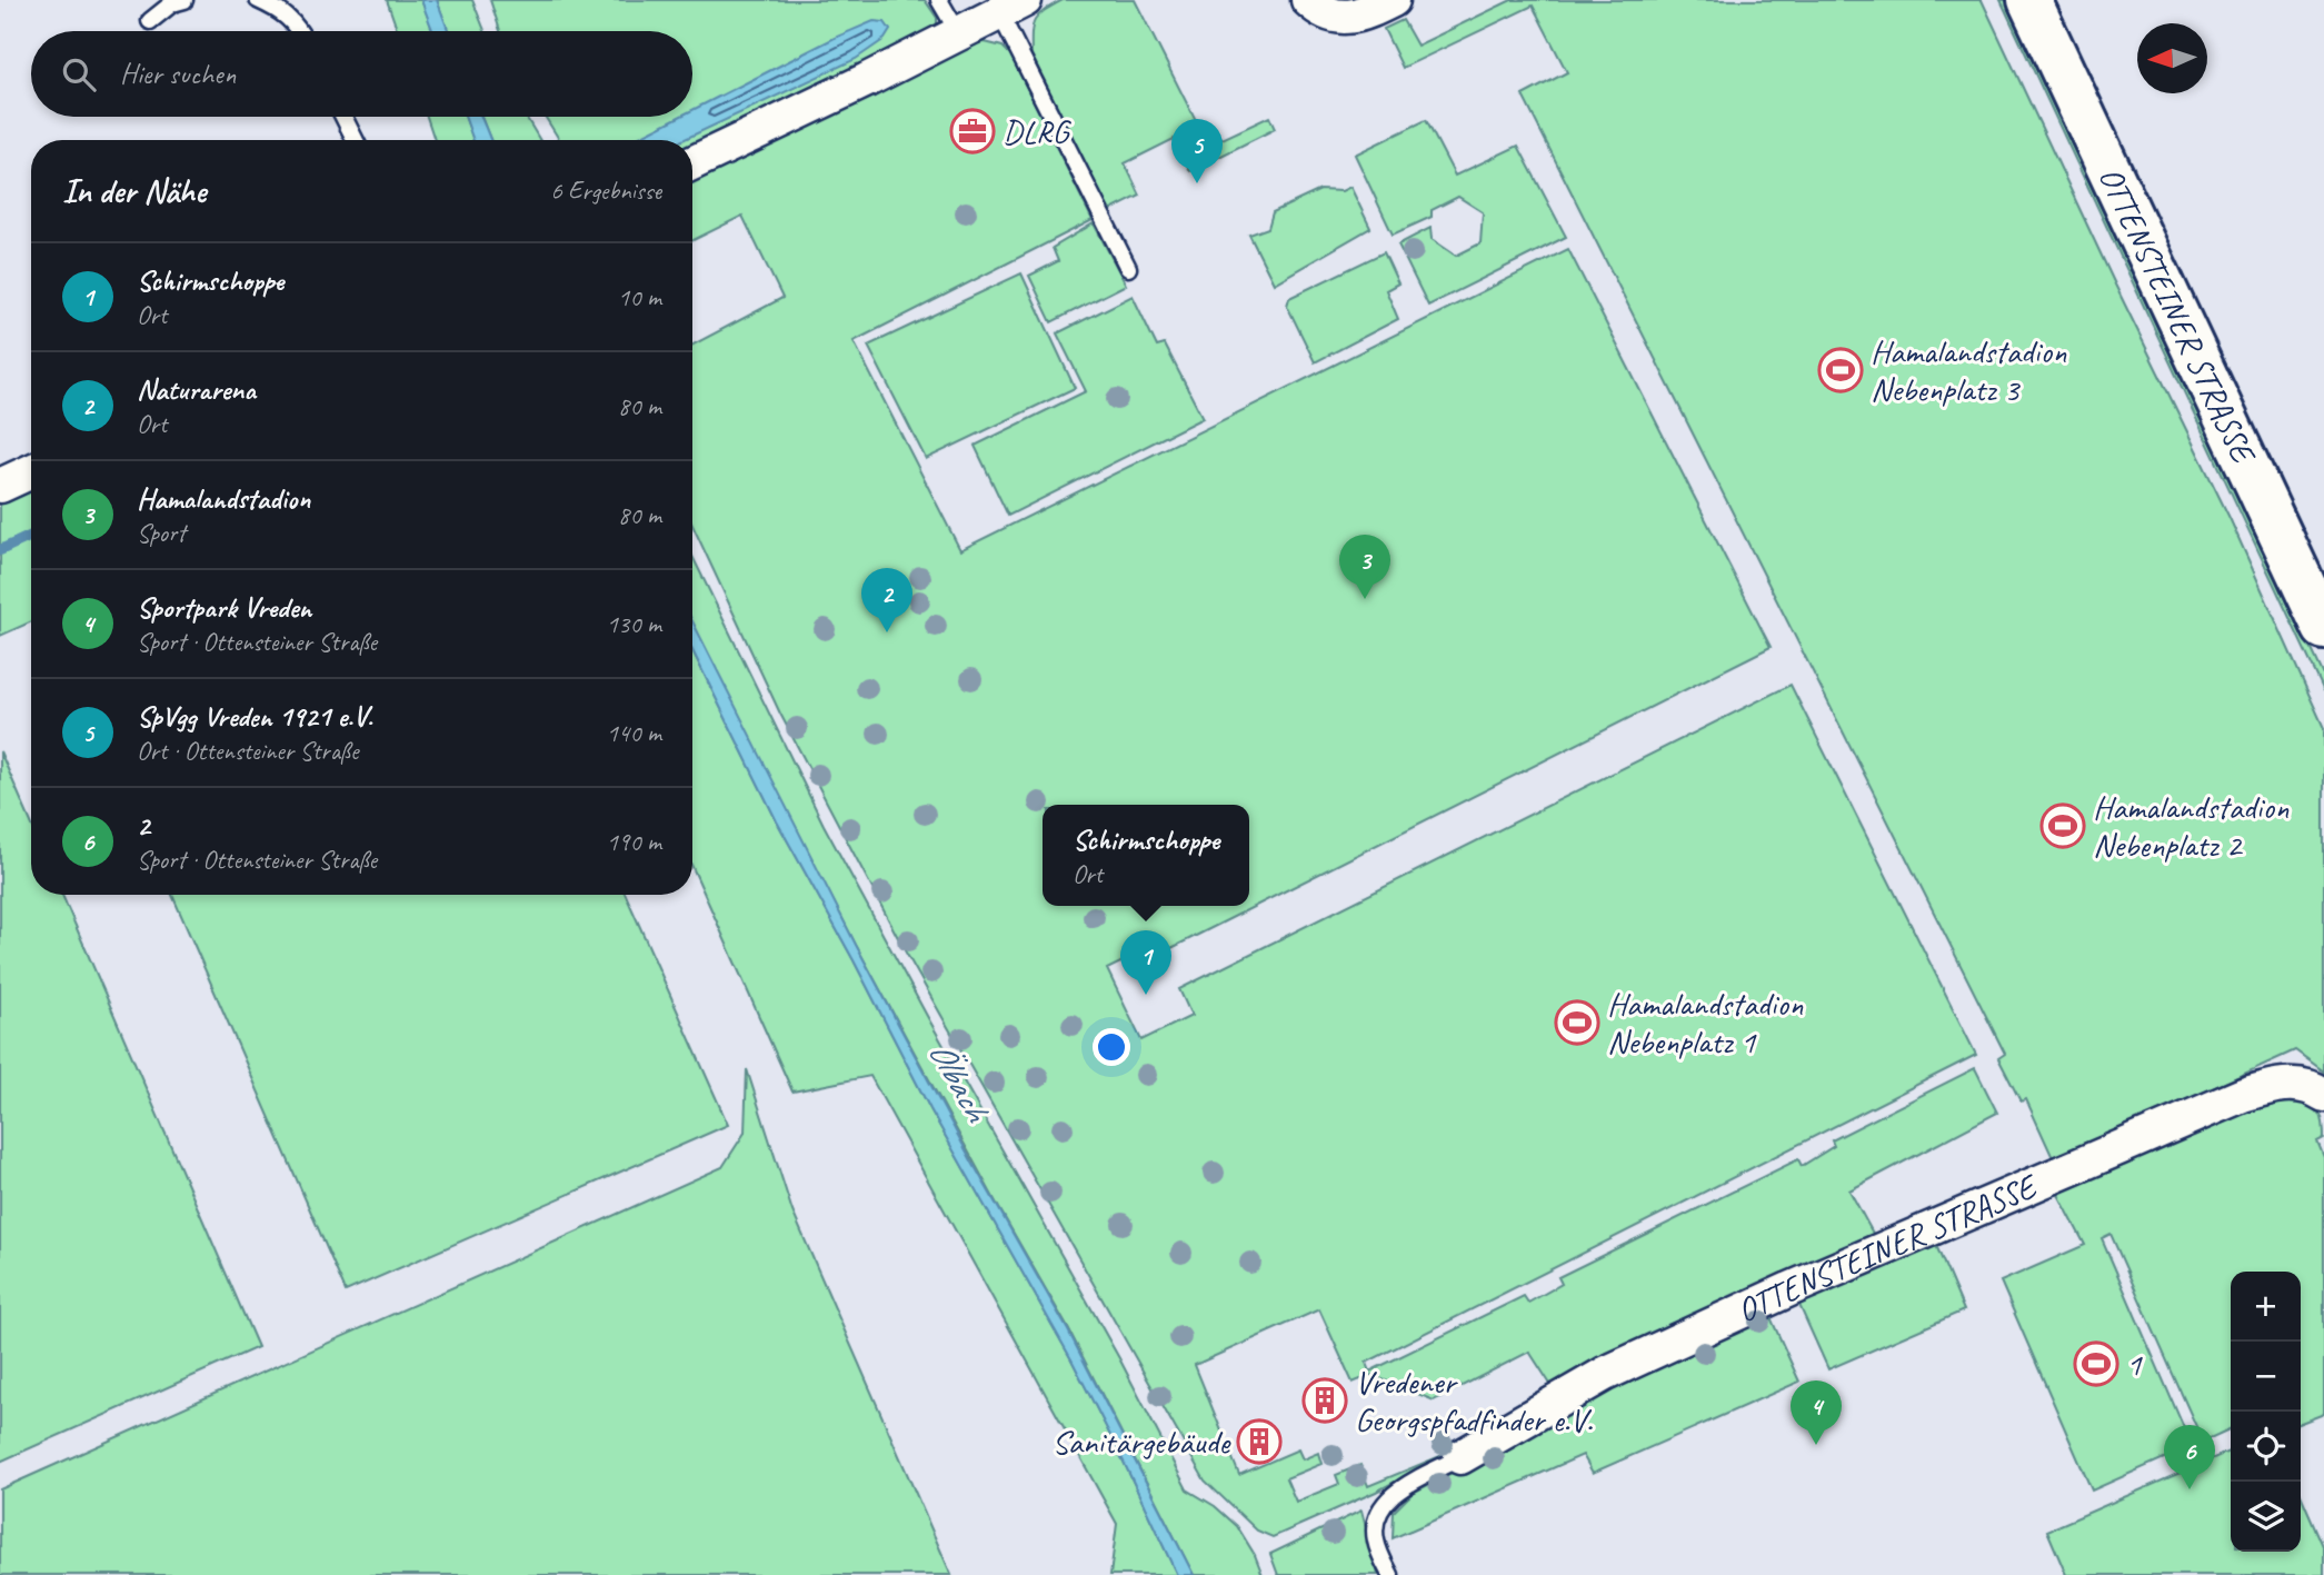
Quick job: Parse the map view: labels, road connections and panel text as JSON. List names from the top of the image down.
{
  "streets": {
    "main road": ["OTTENSTEINER STRASSE"]
  },
  "water": ["Ölbach"],
  "places": {
    "office": ["DLRG"],
    "sports": [
      "Hamalandstadion Nebenplatz 3",
      "Hamalandstadion Nebenplatz 2",
      "Hamalandstadion Nebenplatz 1",
      "1"
    ],
    "building": ["Vredener Georgspfadfinder e.V.", "Sanitärgebäude"]
  },
  "north": "left",
  "page": {
    "search": "Hier suchen",
    "pins": [
      "5",
      "3",
      "2",
      "1",
      "4",
      "6"
    ],
    "heading": ["In der Nähe", "6 Ergebnisse"],
    "list": [
      {
        "mark": "1",
        "name": "Schirmschoppe",
        "note": "Ort",
        "value": "10 m"
      },
      {
        "mark": "2",
        "name": "Naturarena",
        "note": "Ort",
        "value": "80 m"
      },
      {
        "mark": "3",
        "name": "Hamalandstadion",
        "note": "Sport",
        "value": "80 m"
      },
      {
        "mark": "4",
        "name": "Sportpark Vreden",
        "note": "Sport · Ottensteiner Straße",
        "value": "130 m"
      },
      {
        "mark": "5",
        "name": "SpVgg Vreden 1921 e.V.",
        "note": "Ort · Ottensteiner Straße",
        "value": "140 m"
      },
      {
        "mark": "6",
        "name": "2",
        "note": "Sport · Ottensteiner Straße",
        "value": "190 m"
      }
    ],
    "popup": ["Schirmschoppe", "Ort"],
    "map_buttons": ["+", "−"]
  }
}
